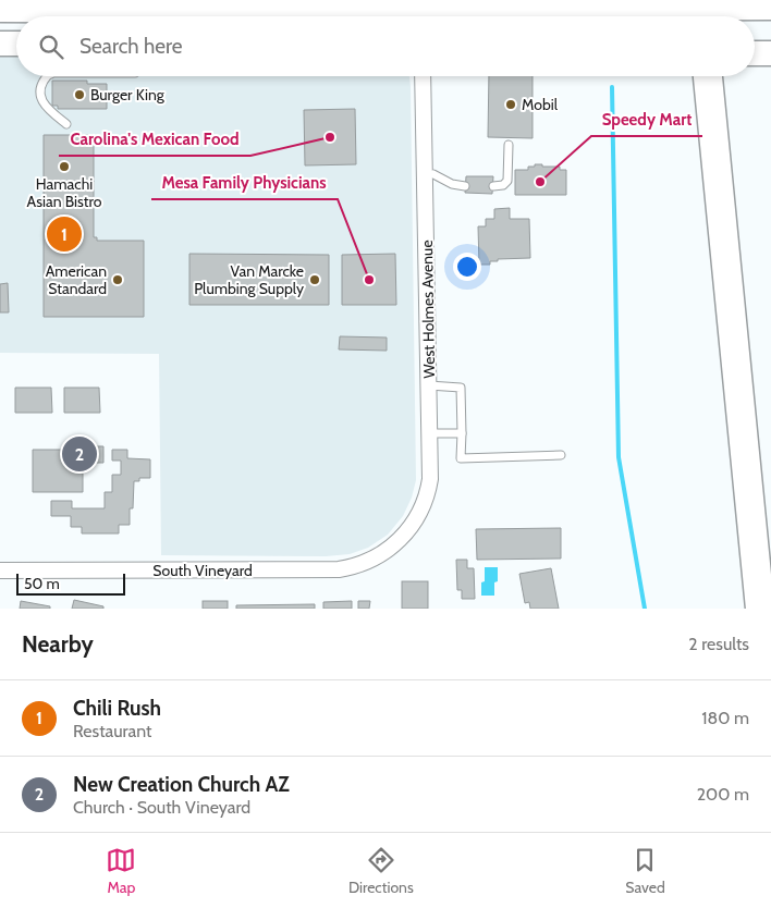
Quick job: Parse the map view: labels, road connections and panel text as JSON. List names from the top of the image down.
{
  "streets": {
    "street": ["West Holmes Avenue", "South Vineyard"]
  },
  "crossings": [
    ["West Holmes Avenue", "South Vineyard"]
  ],
  "places": [
    "Burger King",
    "Mobil",
    "Carolina's Mexican Food",
    "Hamachi Asian Bistro",
    "Speedy Mart",
    "American Standard",
    "Van Marcke Plumbing Supply",
    "Mesa Family Physicians"
  ],
  "scale_bar": "50 m",
  "page": {
    "search": "Search here",
    "pins": ["1", "2"],
    "scale": "50 m",
    "heading": ["Nearby", "2 results"],
    "list": [
      {
        "mark": "1",
        "name": "Chili Rush",
        "note": "Restaurant",
        "value": "180 m"
      },
      {
        "mark": "2",
        "name": "New Creation Church AZ",
        "note": "Church · South Vineyard",
        "value": "200 m"
      }
    ],
    "nav": ["Map", "Directions", "Saved"]
  }
}
